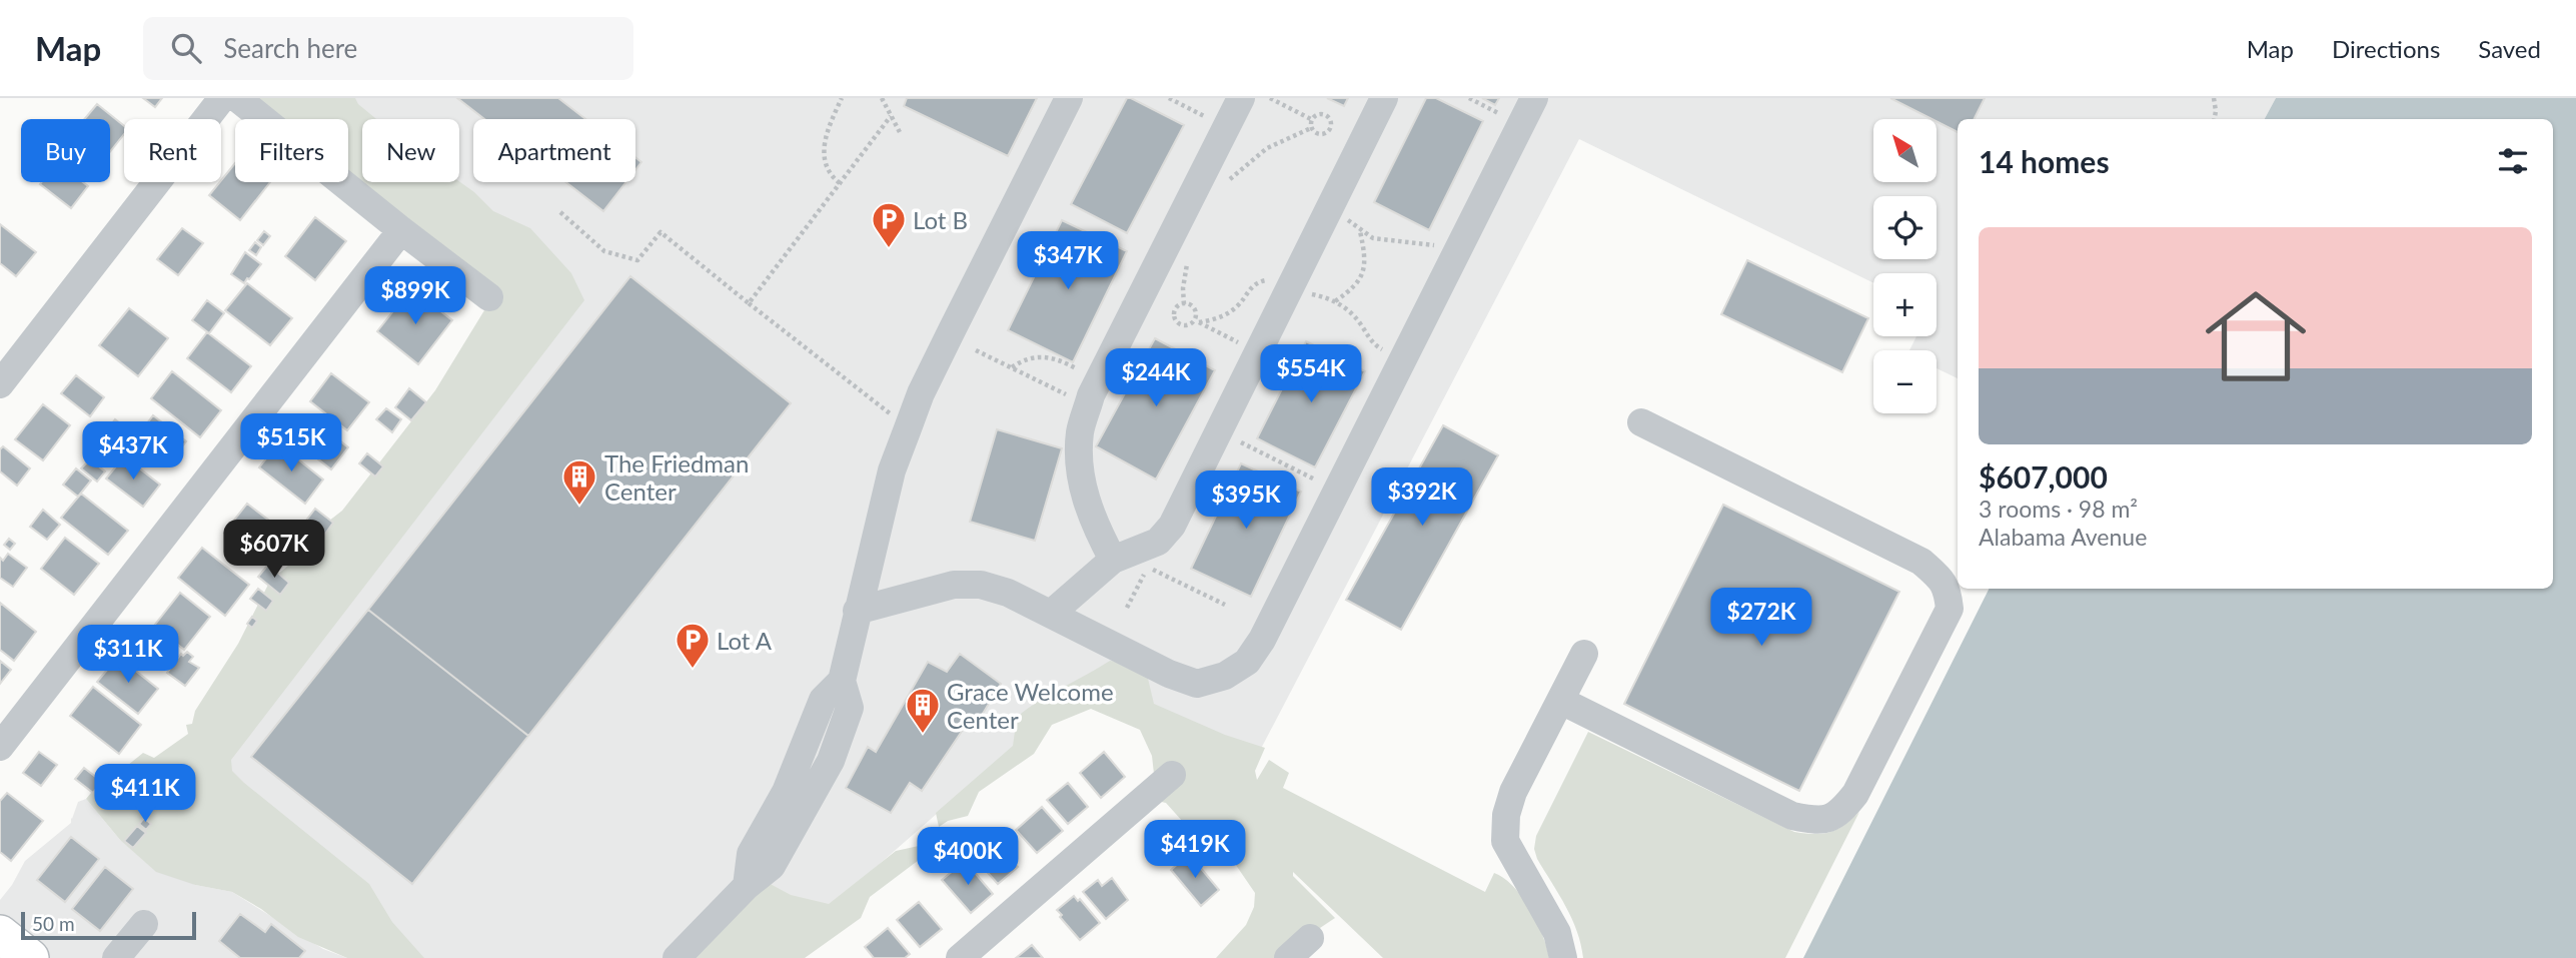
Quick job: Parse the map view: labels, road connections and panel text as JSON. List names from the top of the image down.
{
  "places": {
    "parking": ["Lot B", "Lot A"],
    "building": ["The Friedman Center", "Grace Welcome Center"]
  },
  "scale_bar": "50 m",
  "north": "top left",
  "page": {
    "header": "Map",
    "search": "Search here",
    "nav": ["Map", "Directions", "Saved"],
    "map_buttons": ["+", "−"],
    "chip": [
      "Buy",
      "Rent",
      "Filters",
      "New",
      "Apartment"
    ],
    "heading": "14 homes",
    "list": [
      {
        "name": "$607,000",
        "note": "3 rooms · 98 m² · Alabama Avenue"
      }
    ],
    "price": [
      "$347K",
      "$899K",
      "$554K",
      "$244K",
      "$515K",
      "$437K",
      "$392K",
      "$395K",
      "$607K",
      "$272K",
      "$311K",
      "$411K",
      "$419K",
      "$400K"
    ],
    "scale": "50 m"
  }
}
